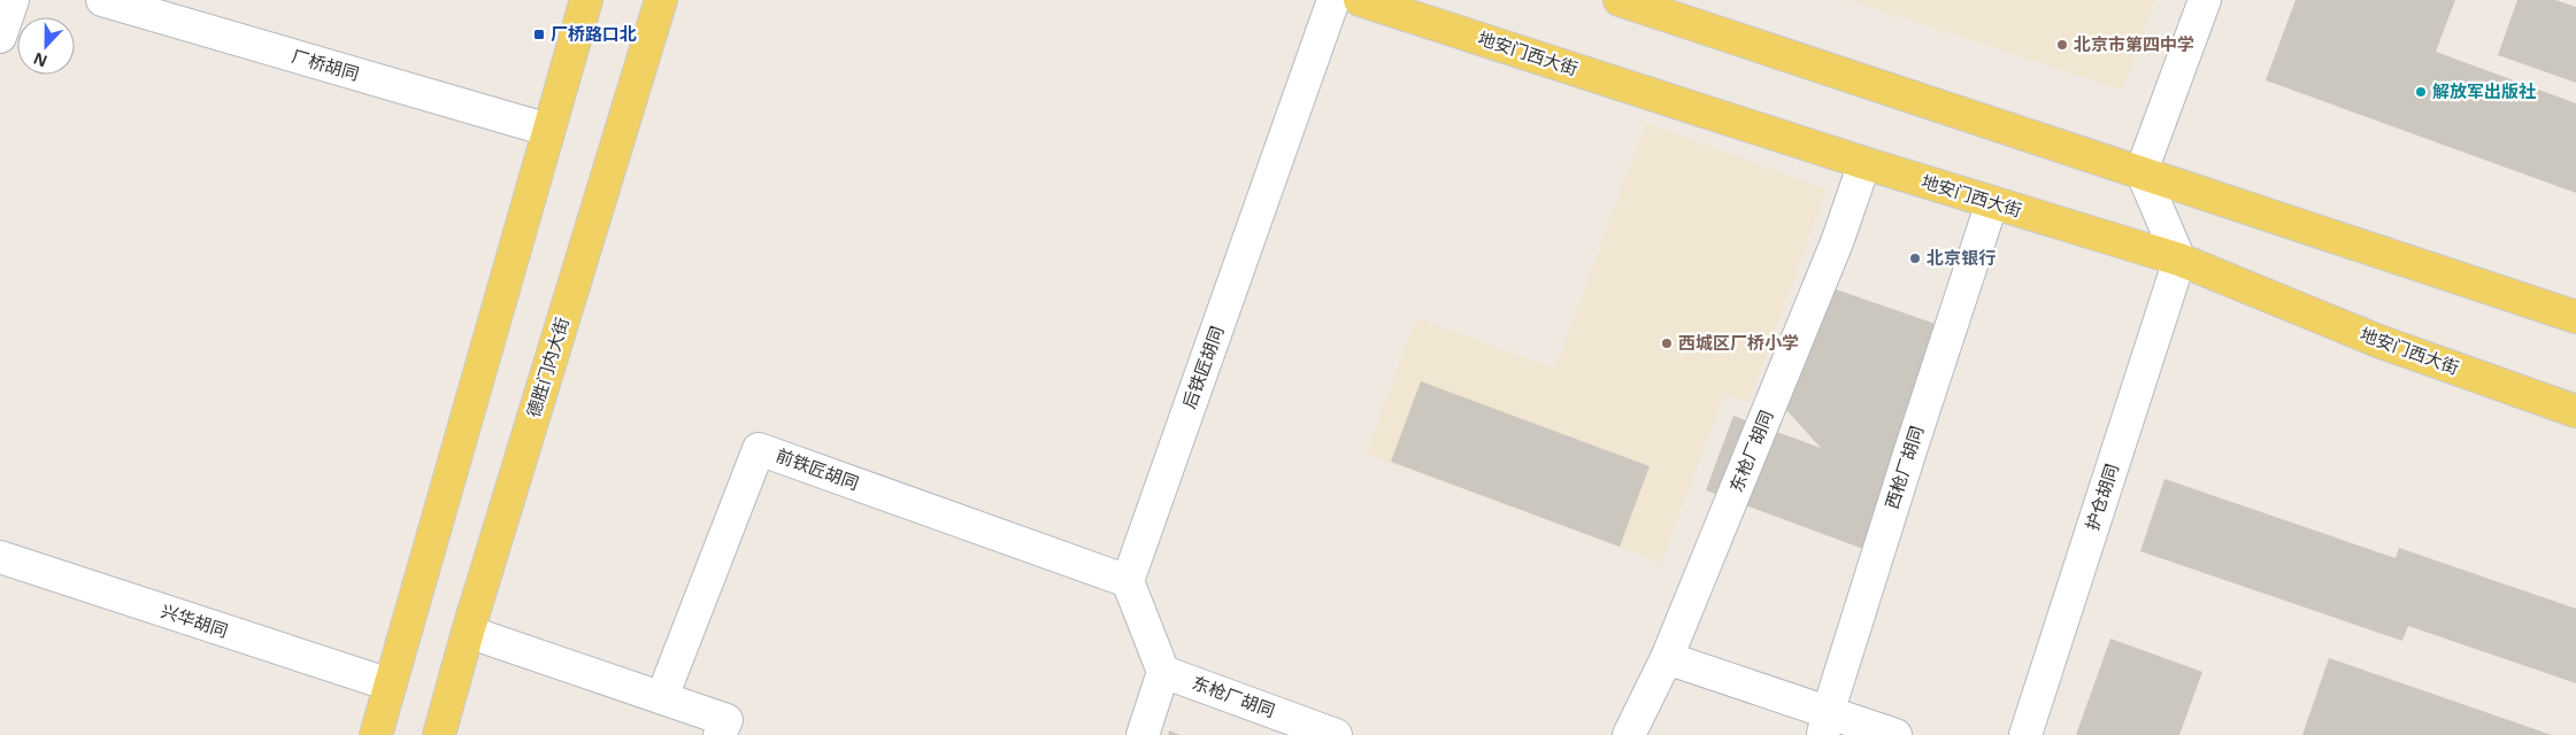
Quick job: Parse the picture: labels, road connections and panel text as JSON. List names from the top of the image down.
{
  "streets": {
    "main road": ["地安门西大街", "德胜门内大街"],
    "street": [
      "厂桥胡同",
      "后铁匠胡同",
      "东枪厂胡同",
      "西枪厂胡同",
      "前铁匠胡同",
      "护仓胡同",
      "兴华胡同"
    ]
  },
  "crossings": [
    ["地安门西大街", "东枪厂胡同"],
    ["地安门西大街", "西枪厂胡同"],
    ["地安门西大街", "护仓胡同"],
    ["后铁匠胡同", "前铁匠胡同"]
  ],
  "places": {
    "transit": ["厂桥路口北"],
    "other": [
      "北京市第四中学",
      "解放军出版社",
      "北京银行",
      "西城区厂桥小学"
    ]
  },
  "north": "bottom"
}
